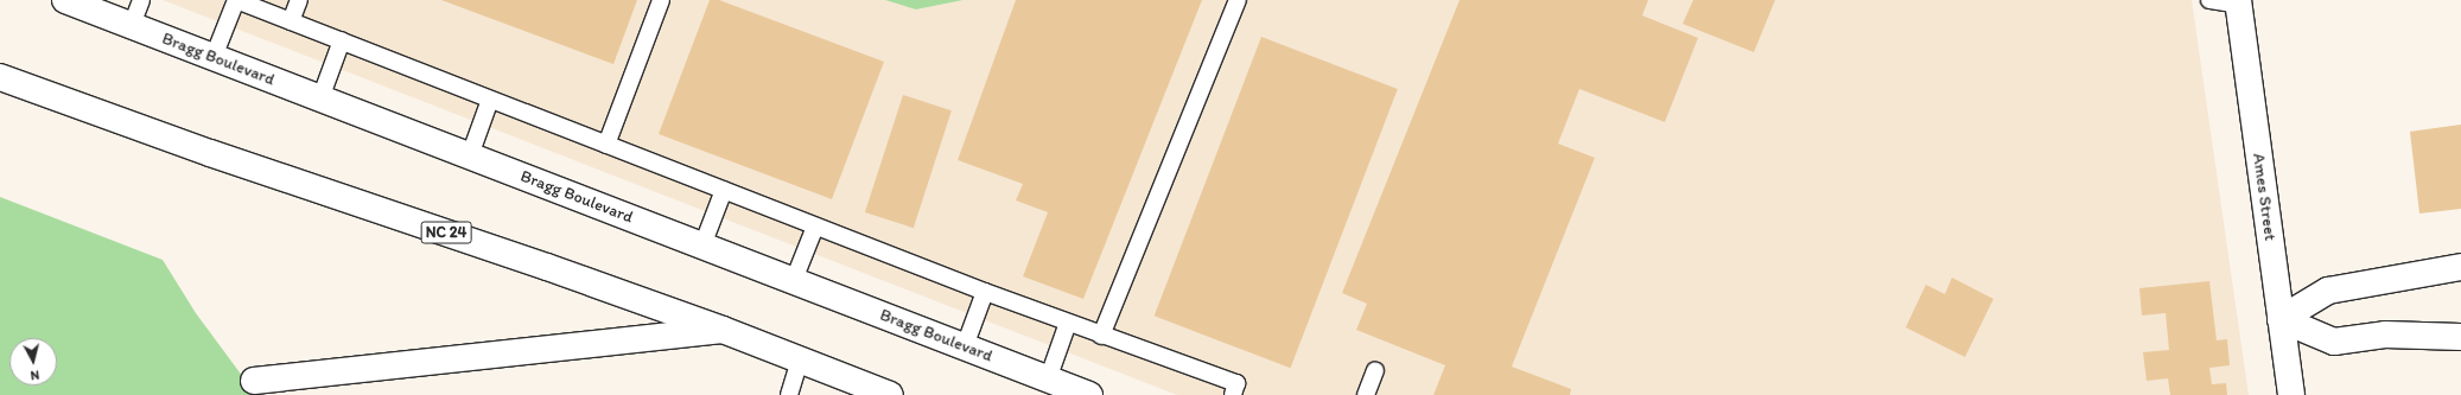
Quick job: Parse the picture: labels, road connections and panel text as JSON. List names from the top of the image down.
{
  "streets": {
    "main road": ["Bragg Boulevard", "Ames Street", "NC 24"]
  },
  "north": "bottom"
}
